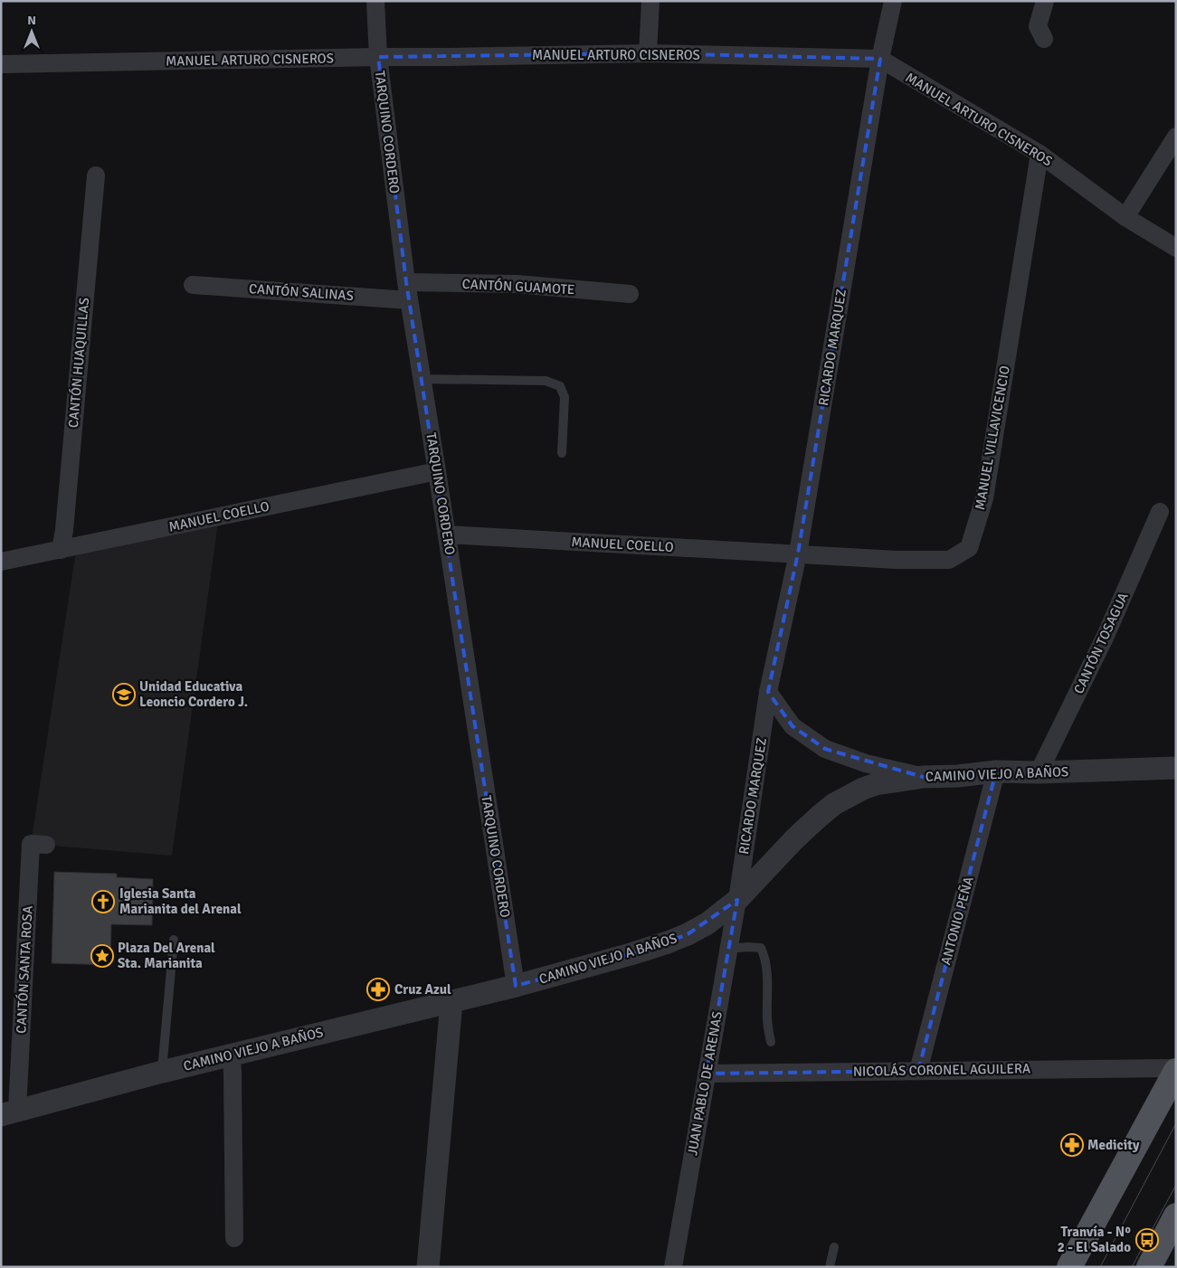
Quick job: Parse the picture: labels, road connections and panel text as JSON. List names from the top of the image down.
{
  "streets": {
    "street": [
      "MANUEL ARTURO CISNEROS",
      "TARQUINO CORDERO",
      "CANTÓN GUAMOTE",
      "CANTÓN SALINAS",
      "RICARDO MARQUEZ",
      "CANTÓN HUAQUILLAS",
      "MANUEL VILLAVICENCIO",
      "MANUEL COELLO",
      "CANTÓN TOSAGUA",
      "CAMINO VIEJO A BAÑOS",
      "ANTONIO PEÑA",
      "CANTÓN SANTA ROSA",
      "NICOLÁS CORONEL AGUILERA",
      "JUAN PABLO DE ARENAS"
    ]
  },
  "crossings": [
    ["MANUEL ARTURO CISNEROS", "TARQUINO CORDERO"],
    ["MANUEL ARTURO CISNEROS", "RICARDO MARQUEZ"],
    ["MANUEL ARTURO CISNEROS", "MANUEL VILLAVICENCIO"],
    ["TARQUINO CORDERO", "CANTÓN GUAMOTE"],
    ["TARQUINO CORDERO", "CANTÓN SALINAS"],
    ["TARQUINO CORDERO", "MANUEL COELLO"],
    ["TARQUINO CORDERO", "CAMINO VIEJO A BAÑOS"],
    ["RICARDO MARQUEZ", "MANUEL VILLAVICENCIO"],
    ["RICARDO MARQUEZ", "MANUEL COELLO"],
    ["RICARDO MARQUEZ", "CAMINO VIEJO A BAÑOS"],
    ["RICARDO MARQUEZ", "JUAN PABLO DE ARENAS"],
    ["CANTÓN HUAQUILLAS", "MANUEL COELLO"],
    ["MANUEL VILLAVICENCIO", "MANUEL COELLO"],
    ["CANTÓN TOSAGUA", "CAMINO VIEJO A BAÑOS"],
    ["CAMINO VIEJO A BAÑOS", "ANTONIO PEÑA"],
    ["CAMINO VIEJO A BAÑOS", "CANTÓN SANTA ROSA"],
    ["CAMINO VIEJO A BAÑOS", "JUAN PABLO DE ARENAS"],
    ["ANTONIO PEÑA", "NICOLÁS CORONEL AGUILERA"],
    ["NICOLÁS CORONEL AGUILERA", "JUAN PABLO DE ARENAS"]
  ],
  "places": {
    "school or university": ["Unidad Educativa Leoncio Cordero J."],
    "church": ["Iglesia Santa Marianita del Arenal"],
    "place": ["Plaza Del Arenal Sta. Marianita"],
    "pharmacy": ["Cruz Azul", "Medicity"],
    "bus stop": ["Tranvía - Nº 2 - El Salado"]
  },
  "north": "top"
}
